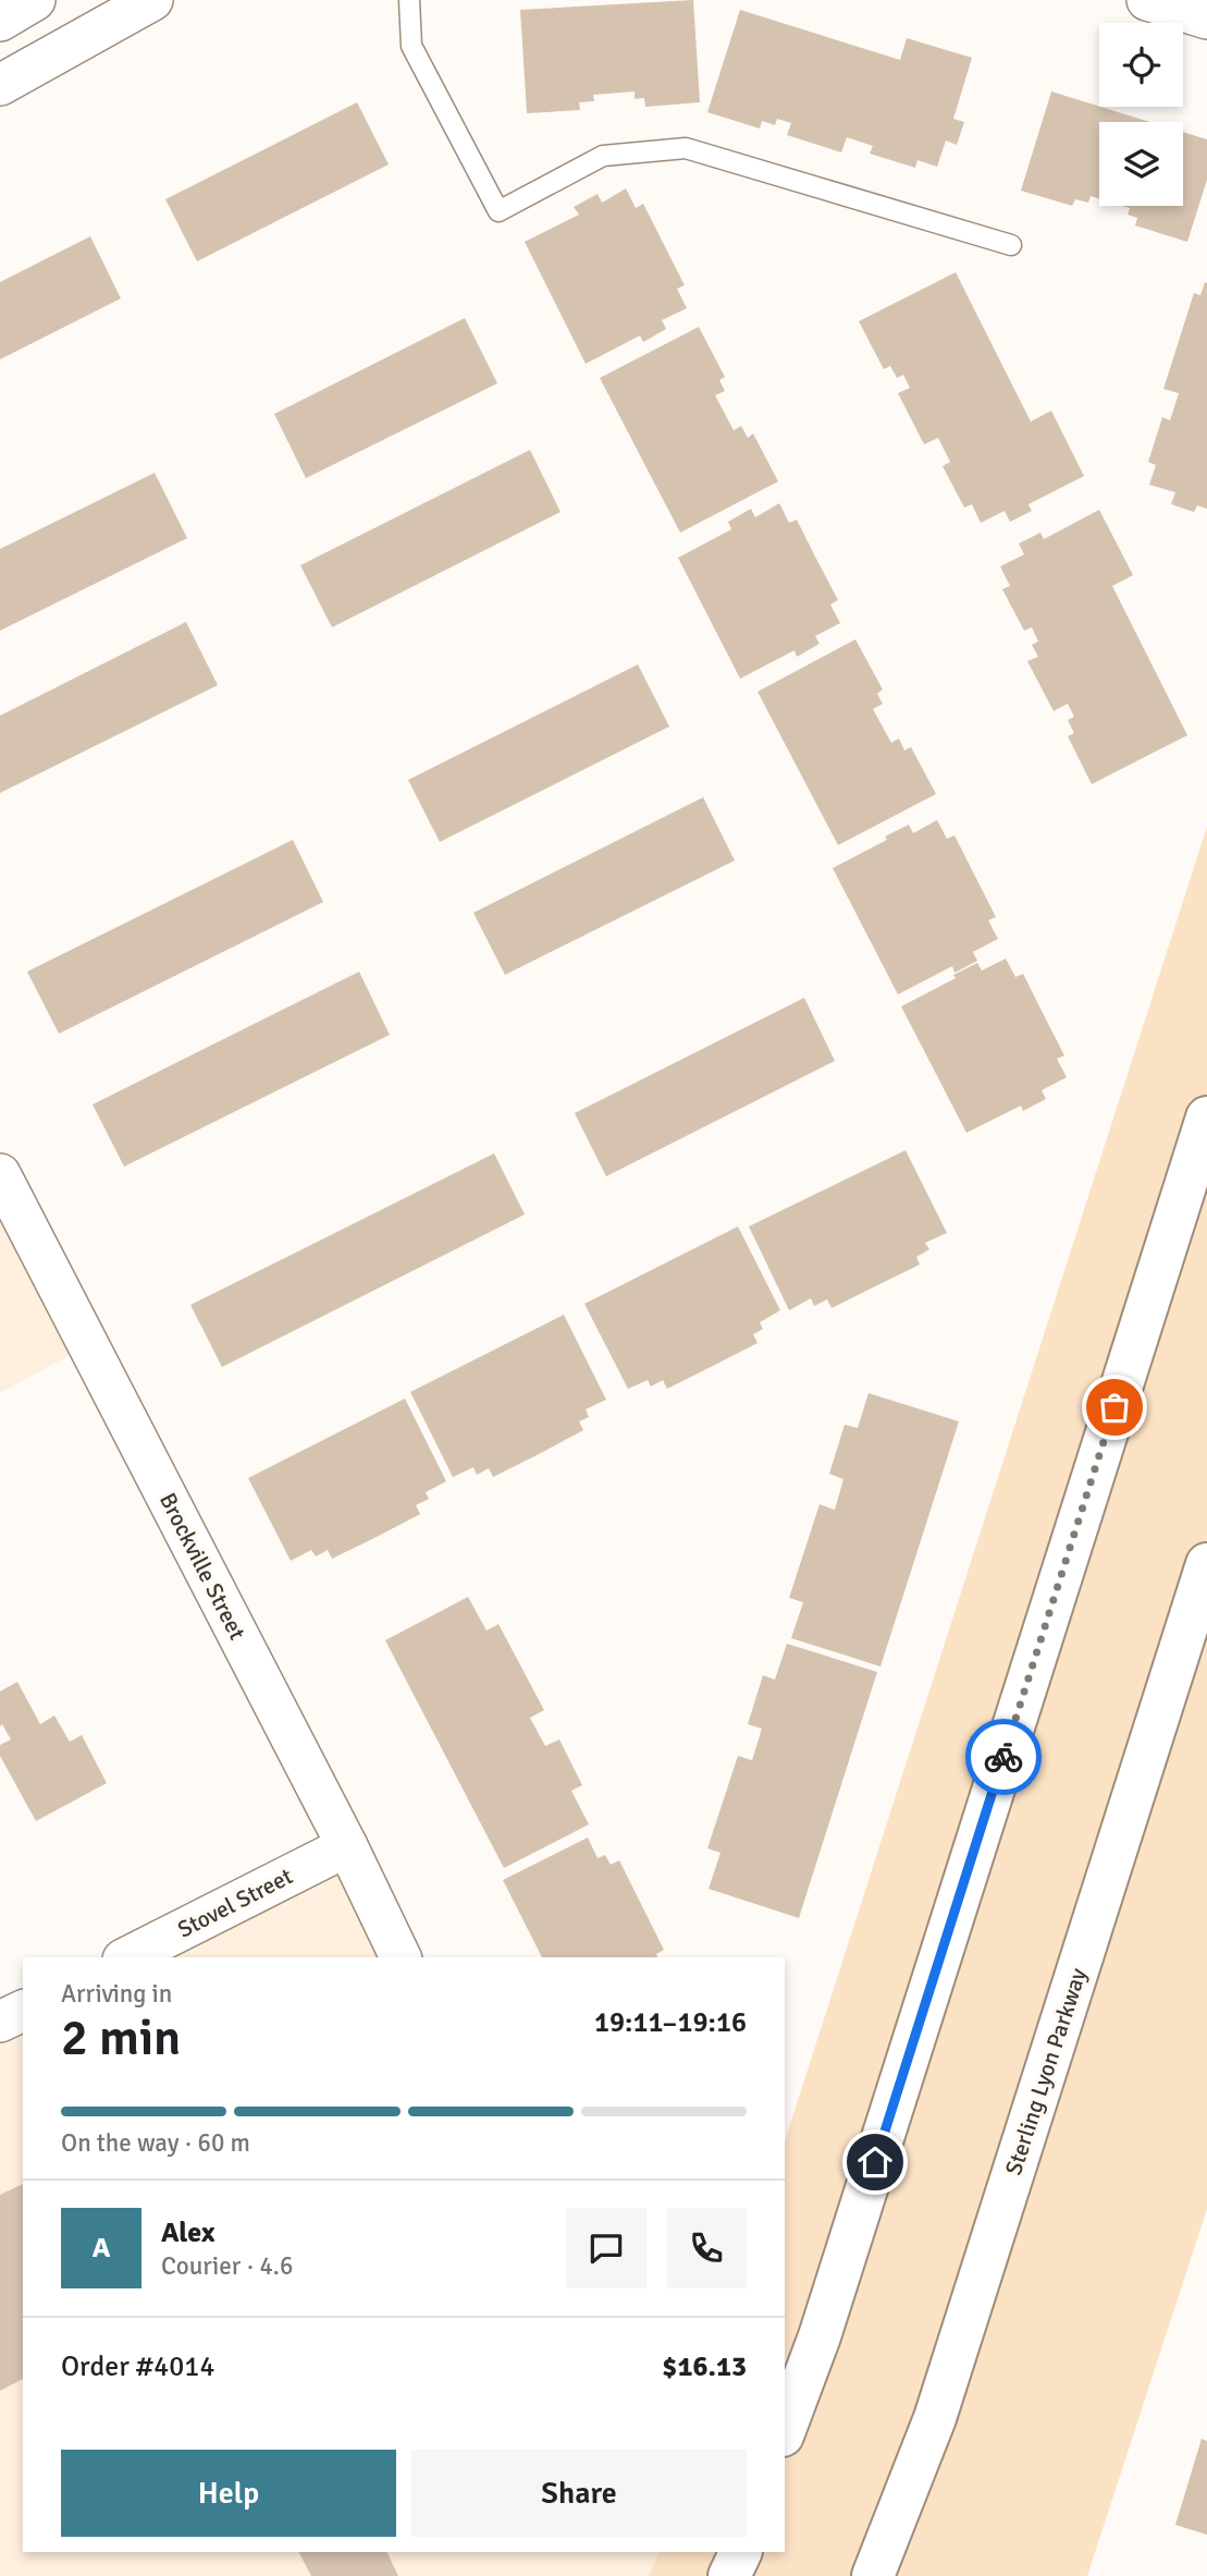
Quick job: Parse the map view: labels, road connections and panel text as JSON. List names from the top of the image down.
{
  "streets": {
    "main road": ["Sterling Lyon Parkway"],
    "street": ["Brockville Street", "Stovel Street"]
  },
  "crossings": [
    ["Brockville Street", "Stovel Street"]
  ],
  "page": {
    "heading": ["2 min", "Arriving in", "19:11–19:16"],
    "panel": [
      "Alex",
      "Courier · 4.6",
      "Order #4014",
      "$16.13"
    ],
    "bar": "On the way · 60 m",
    "round": "A",
    "buttons": ["Help", "Share"]
  }
}
